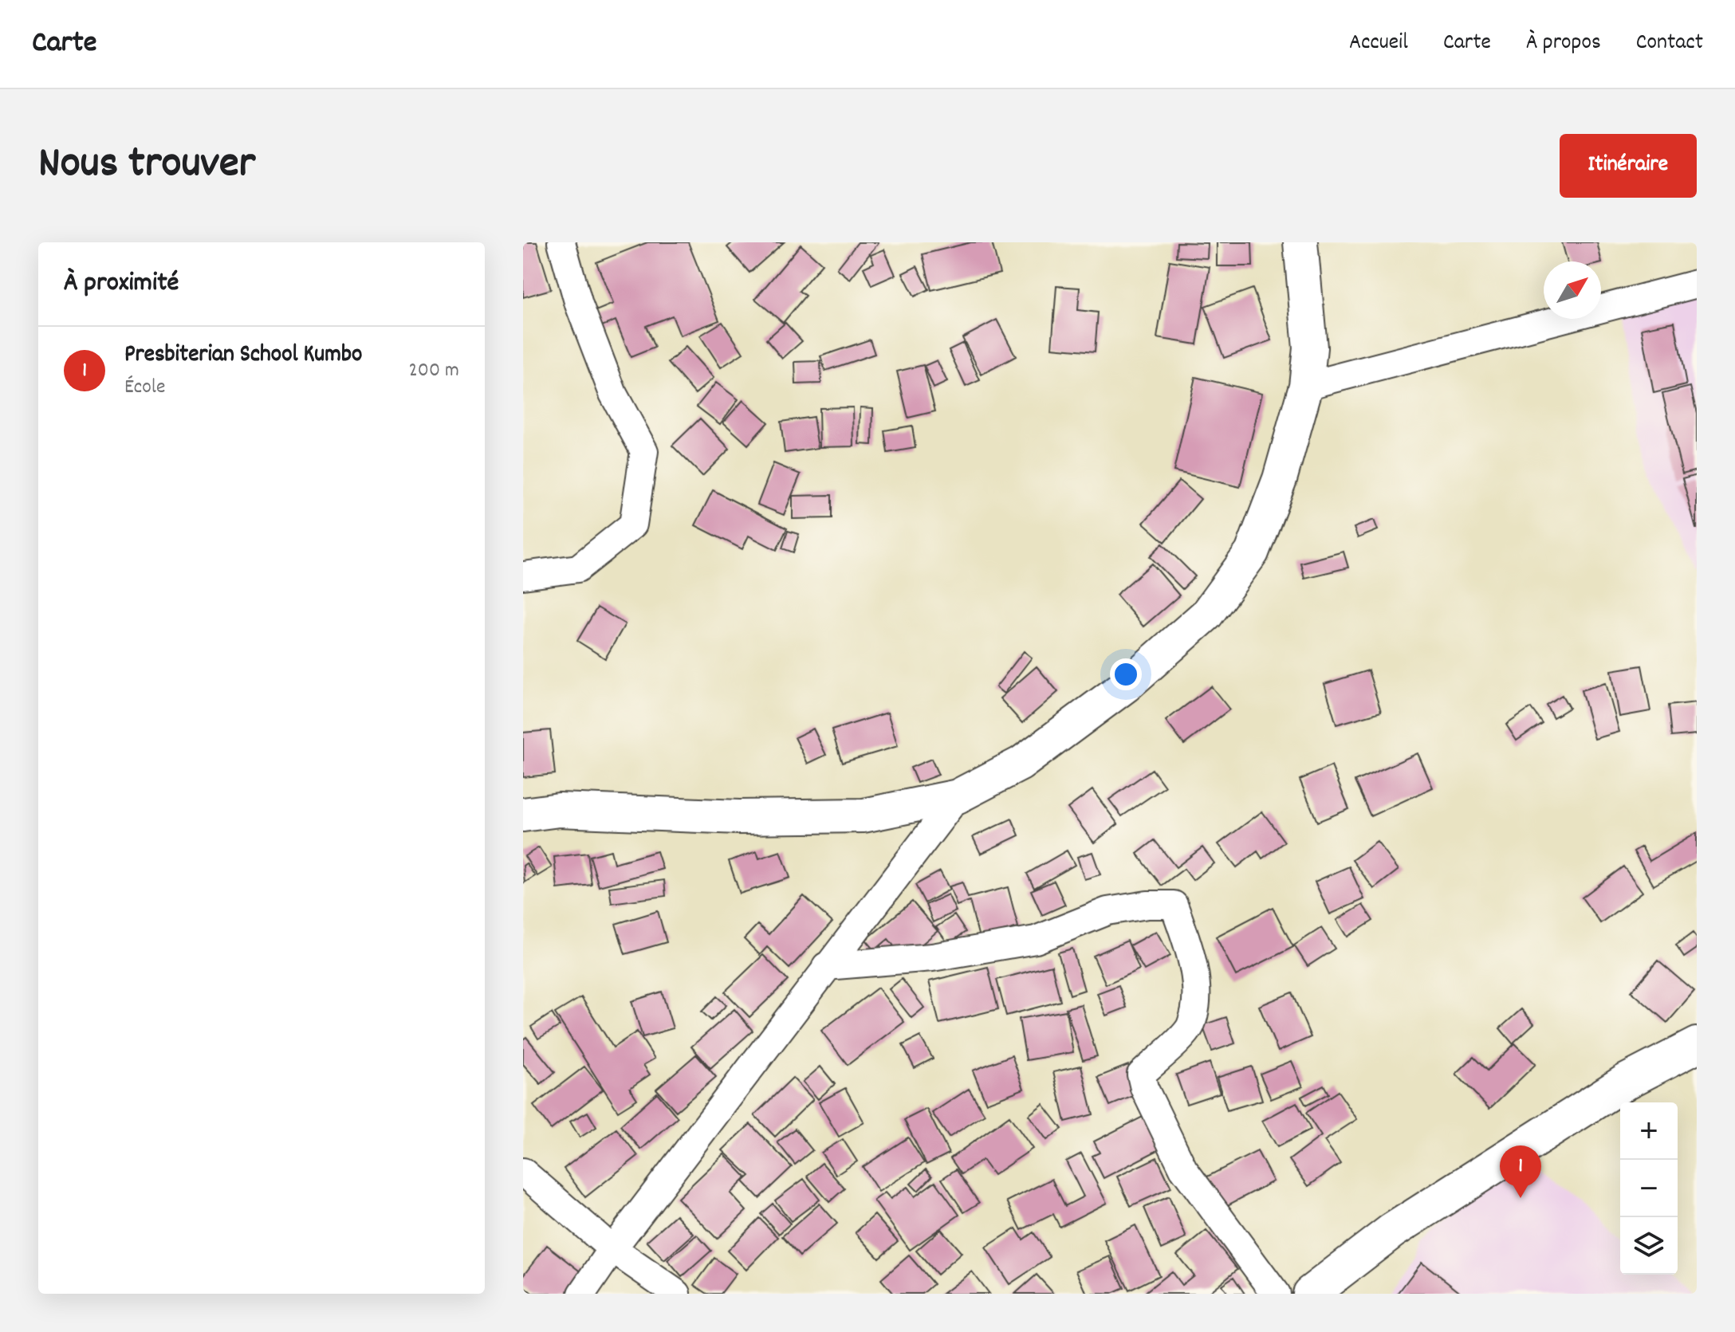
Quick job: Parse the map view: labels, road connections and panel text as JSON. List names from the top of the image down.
{
  "north": "top right",
  "page": {
    "header": "Carte",
    "nav": [
      "Accueil",
      "Carte",
      "À propos",
      "Contact"
    ],
    "title": "Nous trouver",
    "buttons": "Itinéraire",
    "heading": "À proximité",
    "list": [
      {
        "mark": "1",
        "name": "Presbiterian School Kumbo",
        "note": "École",
        "value": "200 m"
      }
    ],
    "map_buttons": ["+", "−"],
    "pins": "1"
  }
}
